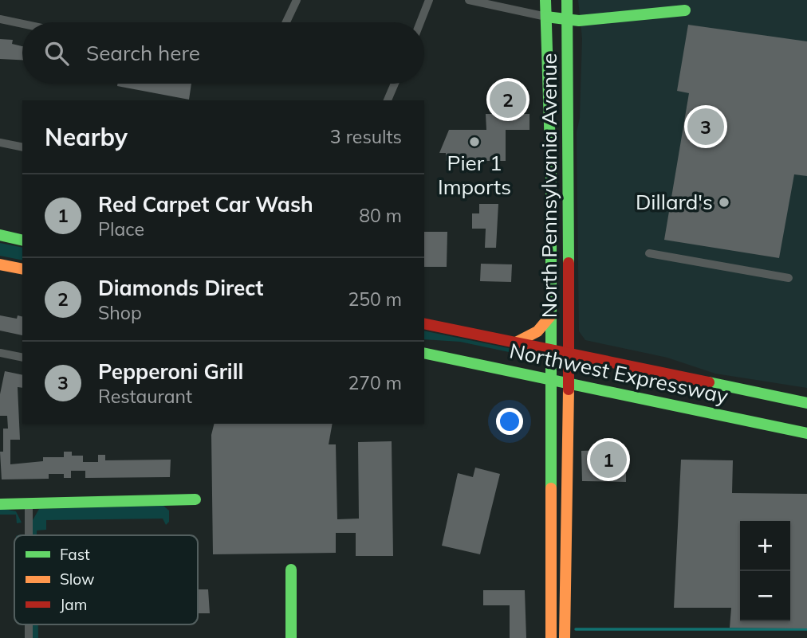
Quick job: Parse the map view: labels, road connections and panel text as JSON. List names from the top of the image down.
{
  "streets": {
    "main road": ["North Pennsylvania Avenue", "Northwest Expressway"]
  },
  "crossings": [
    ["North Pennsylvania Avenue", "Northwest Expressway"]
  ],
  "places": ["Pier 1 Imports", "Dillard's"],
  "legend": ["Fast", "Slow", "Jam"],
  "page": {
    "search": "Search here",
    "pins": ["2", "3", "1"],
    "heading": ["Nearby", "3 results"],
    "list": [
      {
        "mark": "1",
        "name": "Red Carpet Car Wash",
        "note": "Place",
        "value": "80 m"
      },
      {
        "mark": "2",
        "name": "Diamonds Direct",
        "note": "Shop",
        "value": "250 m"
      },
      {
        "mark": "3",
        "name": "Pepperoni Grill",
        "note": "Restaurant",
        "value": "270 m"
      }
    ],
    "map_buttons": ["+", "−"]
  }
}
